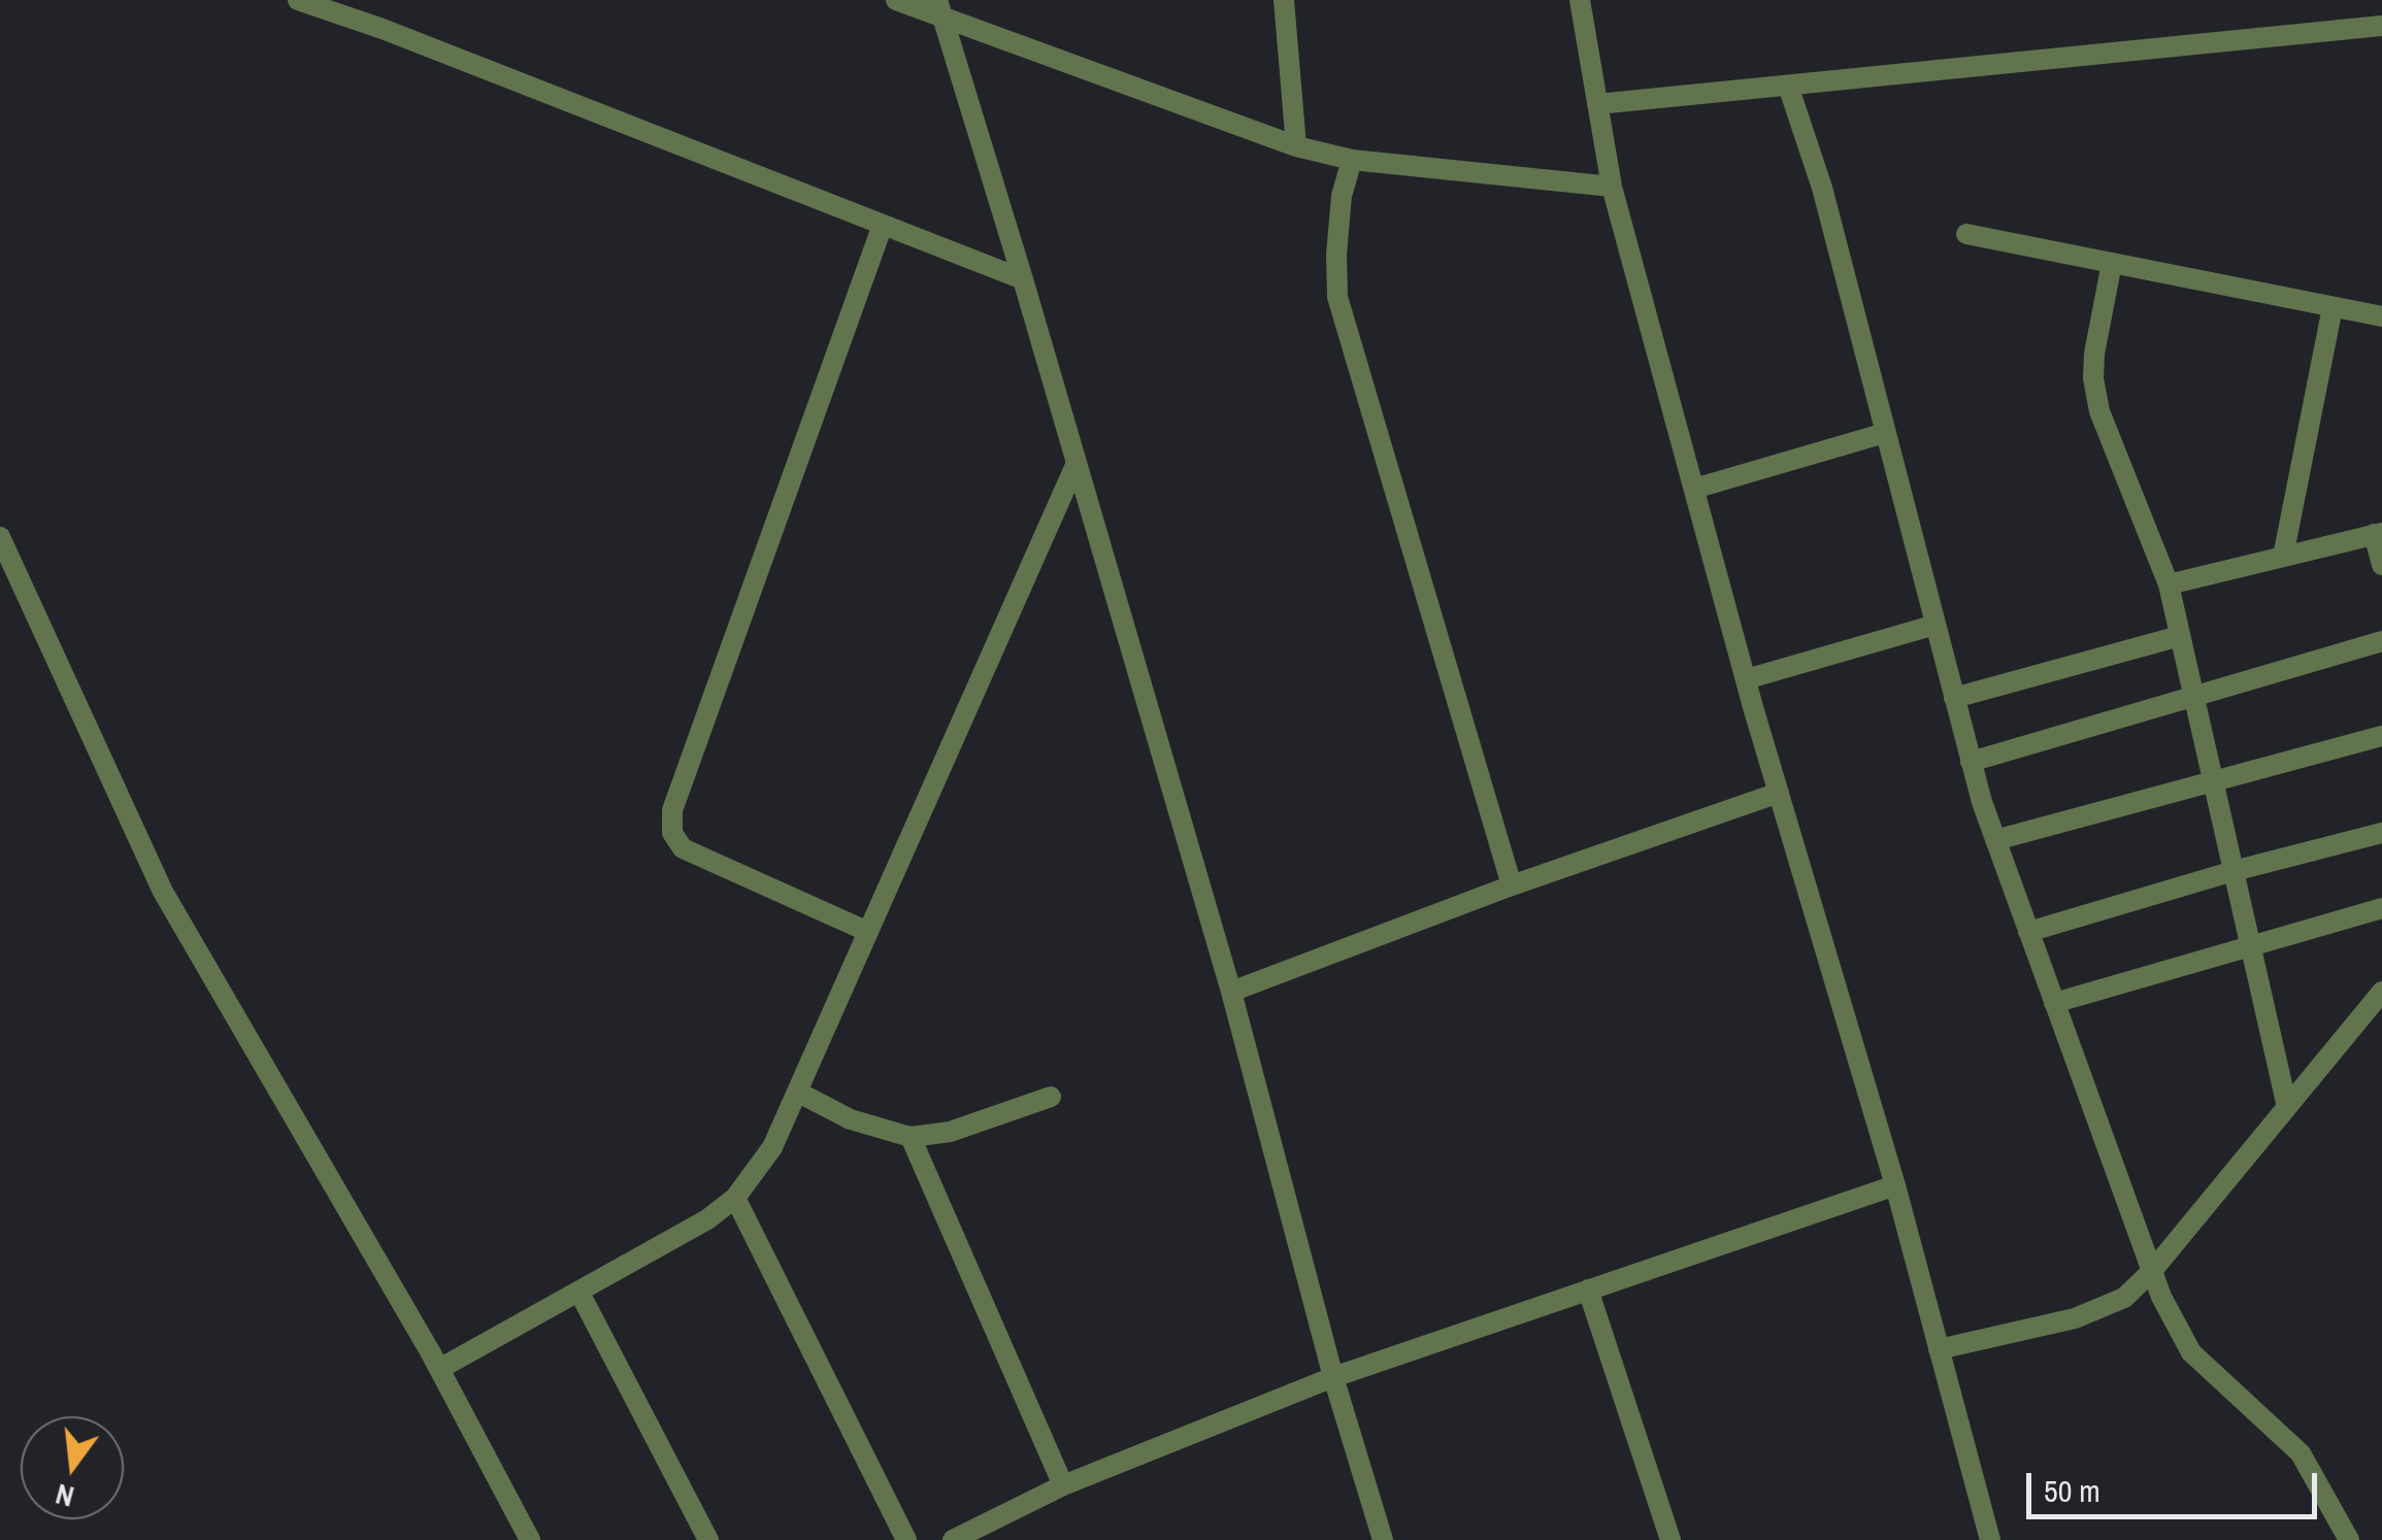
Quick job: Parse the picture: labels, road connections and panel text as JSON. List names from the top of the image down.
{
  "scale_bar": "50 m",
  "north": "bottom"
}
